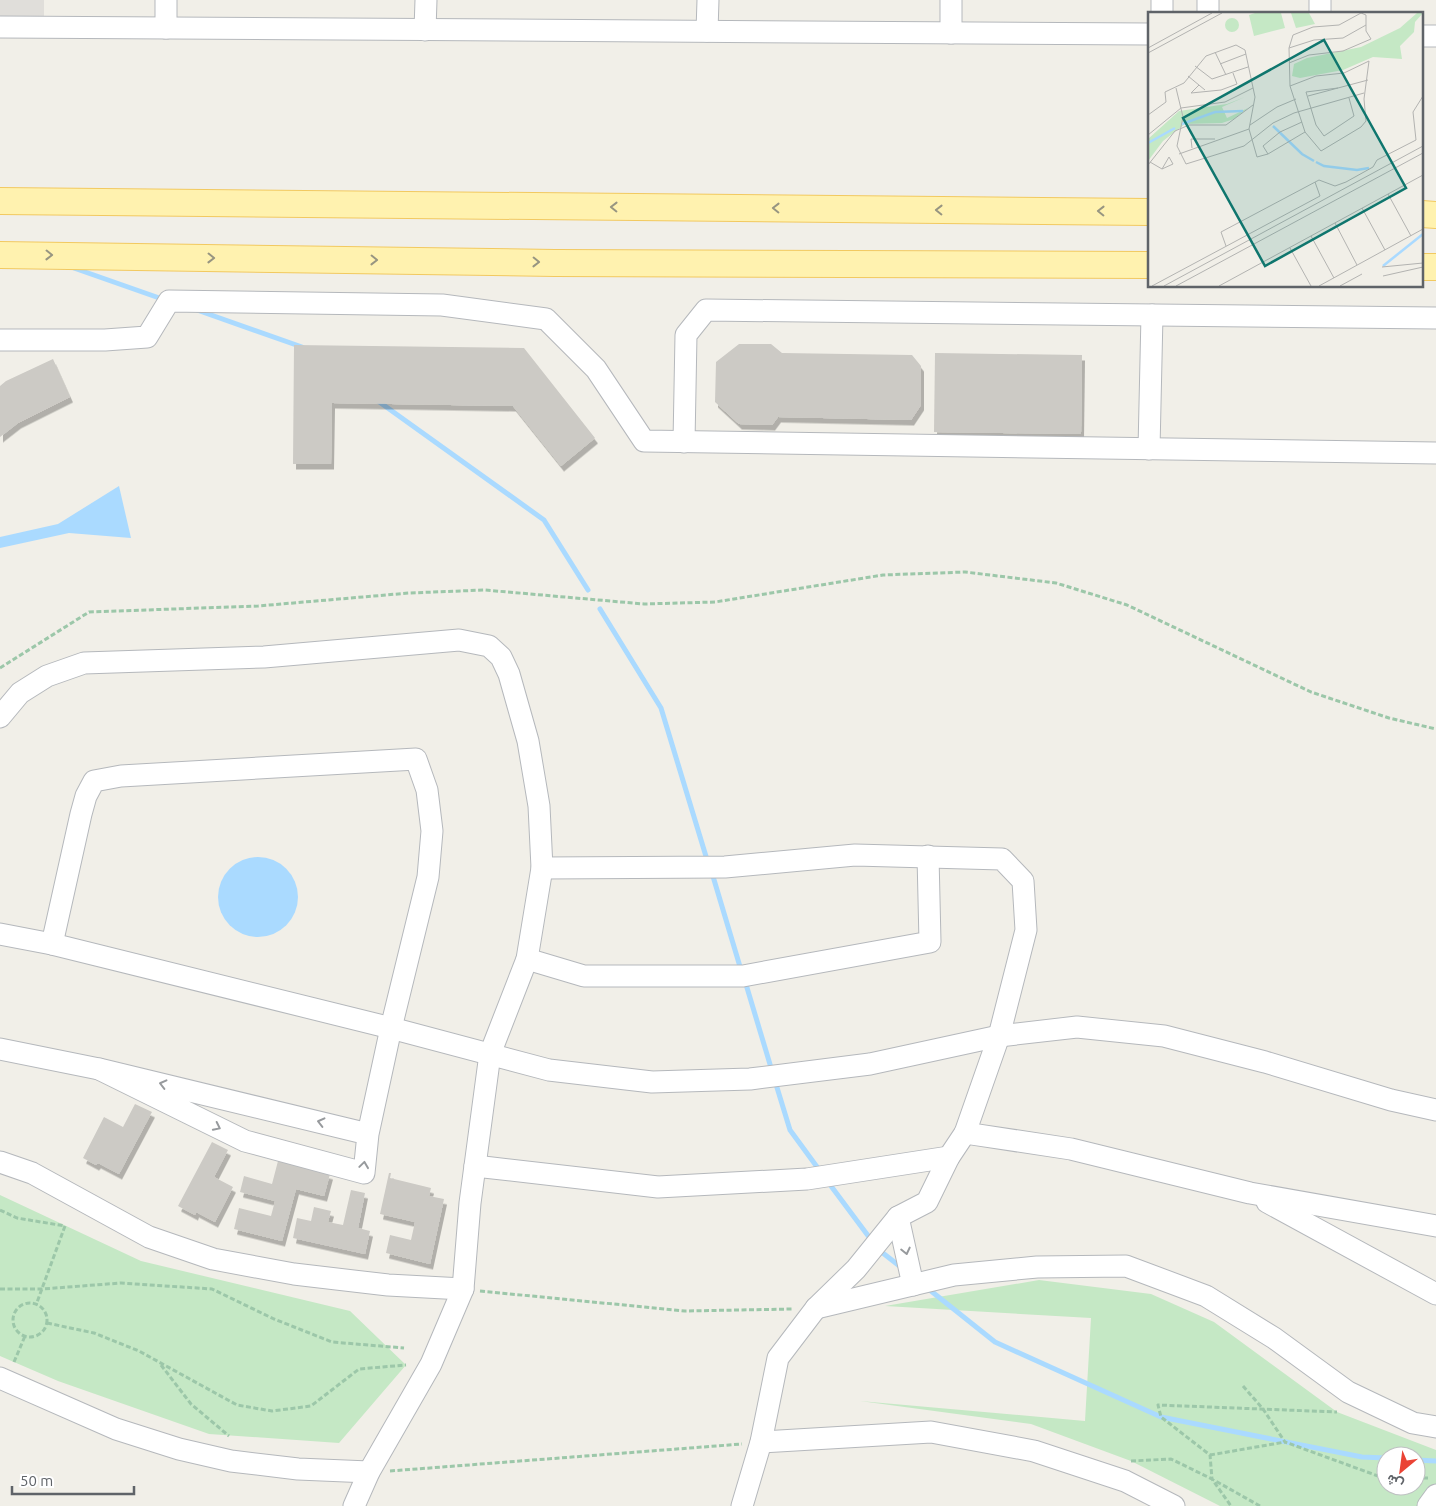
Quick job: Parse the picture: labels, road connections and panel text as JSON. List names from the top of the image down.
{
  "scale_bar": "50 m",
  "north": "bottom left"
}
